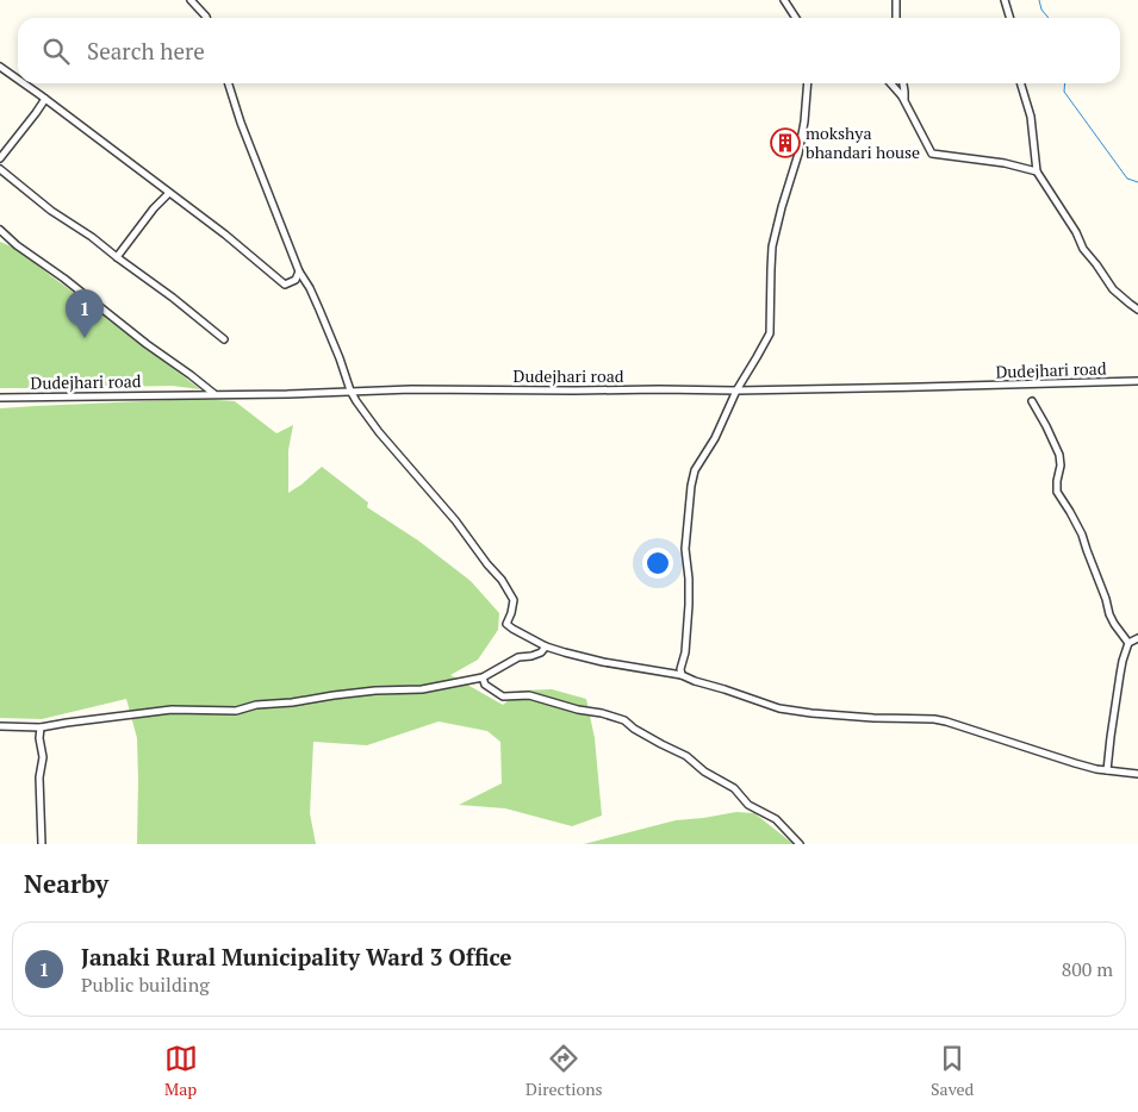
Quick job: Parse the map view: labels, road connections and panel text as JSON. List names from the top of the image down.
{
  "streets": {
    "street": ["Dudejhari road"]
  },
  "places": {
    "building": ["mokshya bhandari house"]
  },
  "page": {
    "search": "Search here",
    "pins": "1",
    "heading": "Nearby",
    "list": [
      {
        "mark": "1",
        "name": "Janaki Rural Municipality Ward 3 Office",
        "note": "Public building",
        "value": "800 m"
      }
    ],
    "nav": ["Map", "Directions", "Saved"]
  }
}
